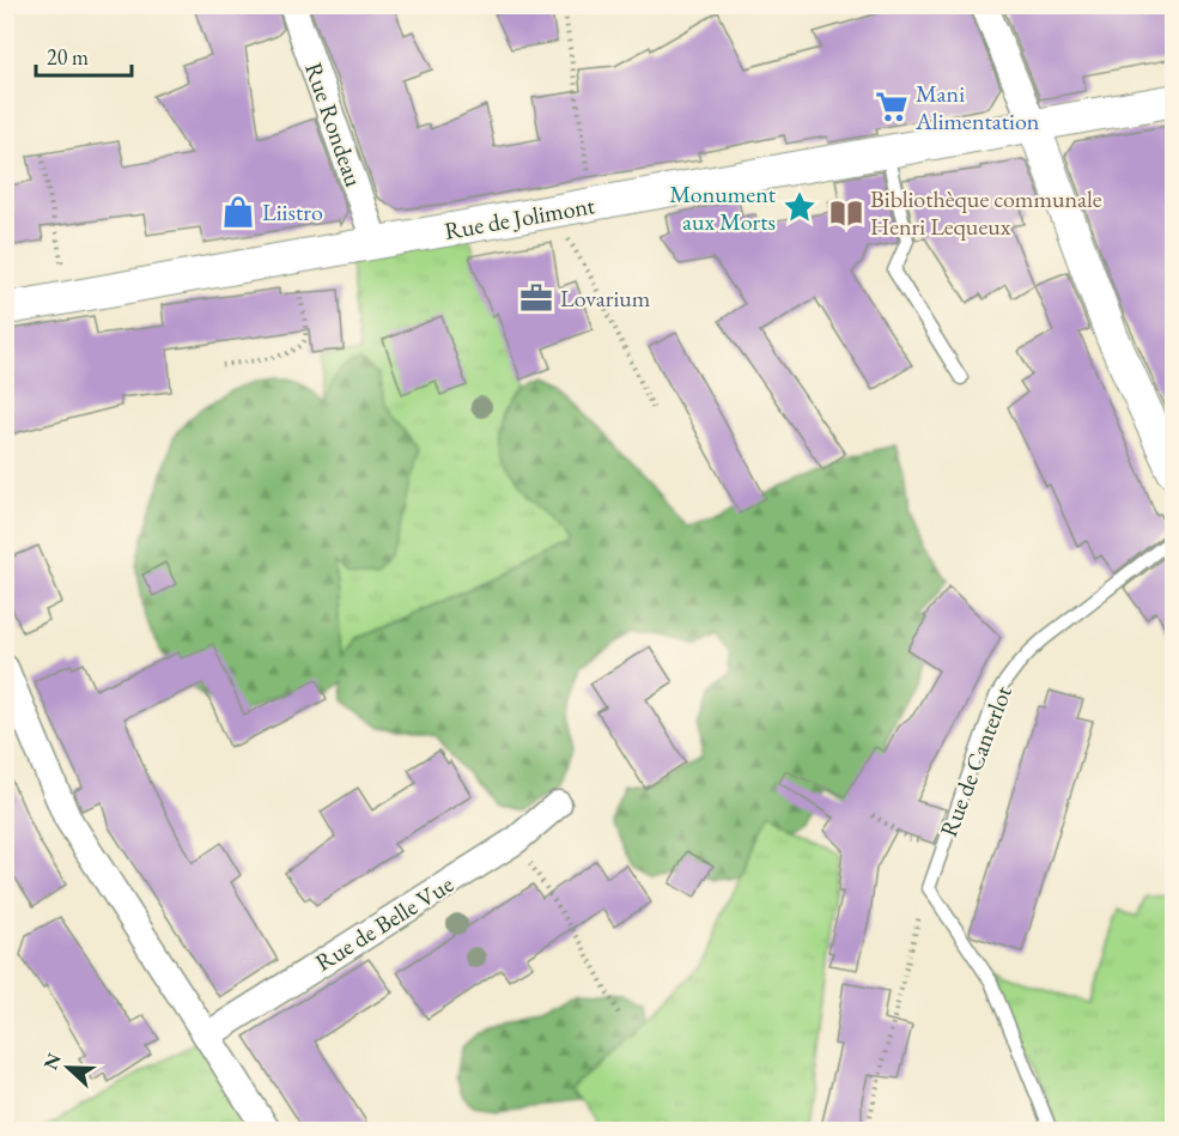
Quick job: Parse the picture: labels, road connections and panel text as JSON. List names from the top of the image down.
{
  "streets": {
    "street": ["Rue Rondeau", "Rue de Jolimont", "Rue de Belle Vue"],
    "lane": ["Rue de Canterlot"]
  },
  "crossings": [
    ["Rue Rondeau", "Rue de Jolimont"]
  ],
  "places": {
    "supermarket": ["Mani Alimentation"],
    "place": ["Monument aux Morts"],
    "shop": ["Liistro"],
    "library": ["Bibliothèque communale Henri Lequeux"],
    "office": ["Lovarium"]
  },
  "scale_bar": "20 m",
  "north": "left"
}
